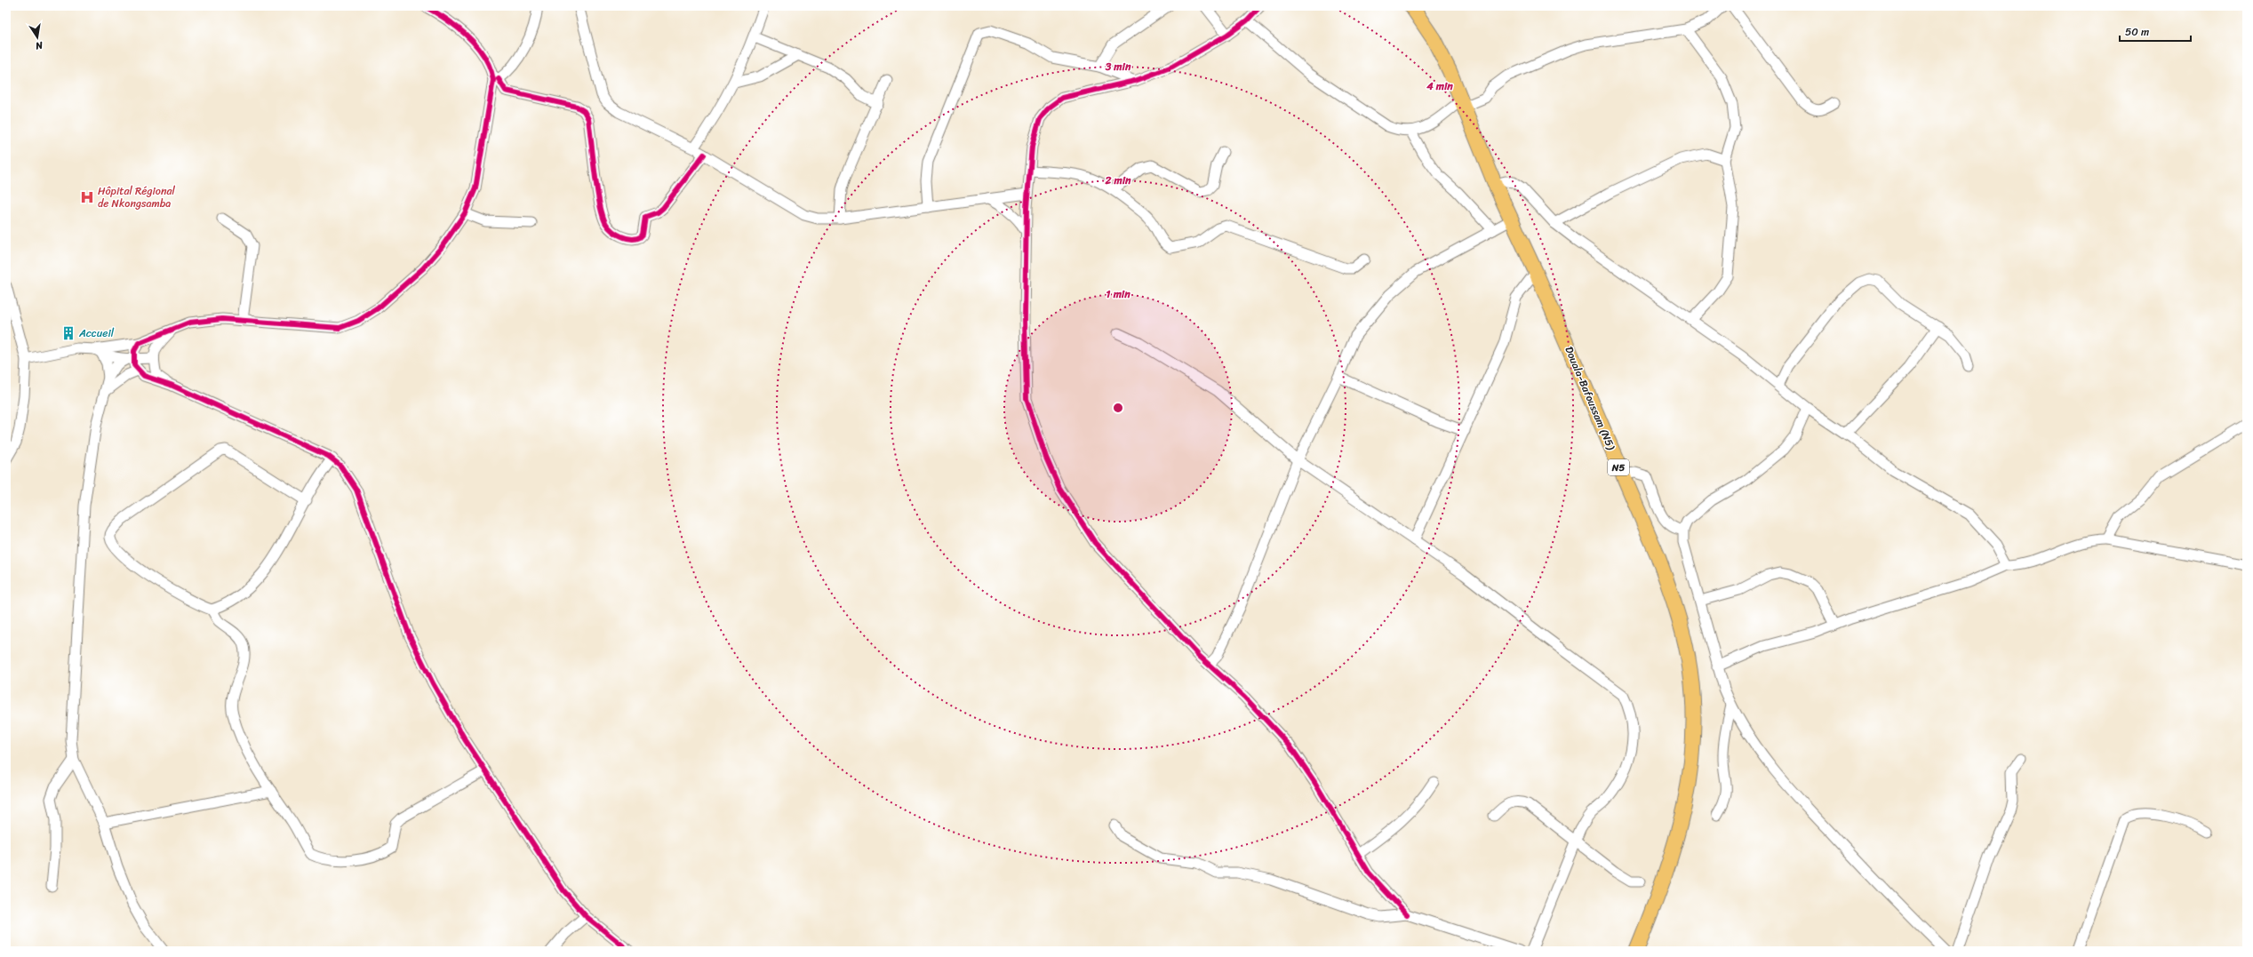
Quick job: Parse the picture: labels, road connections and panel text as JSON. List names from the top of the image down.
{
  "streets": {
    "highway": ["Douala-Bafoussam (N5)", "N5"]
  },
  "places": {
    "hospital": ["Hôpital Régional de Nkongsamba"],
    "building": ["Accueil"]
  },
  "scale_bar": "50 m",
  "north": "bottom",
  "rings": [
    "3 min",
    "4 min",
    "2 min",
    "1 min"
  ]
}
